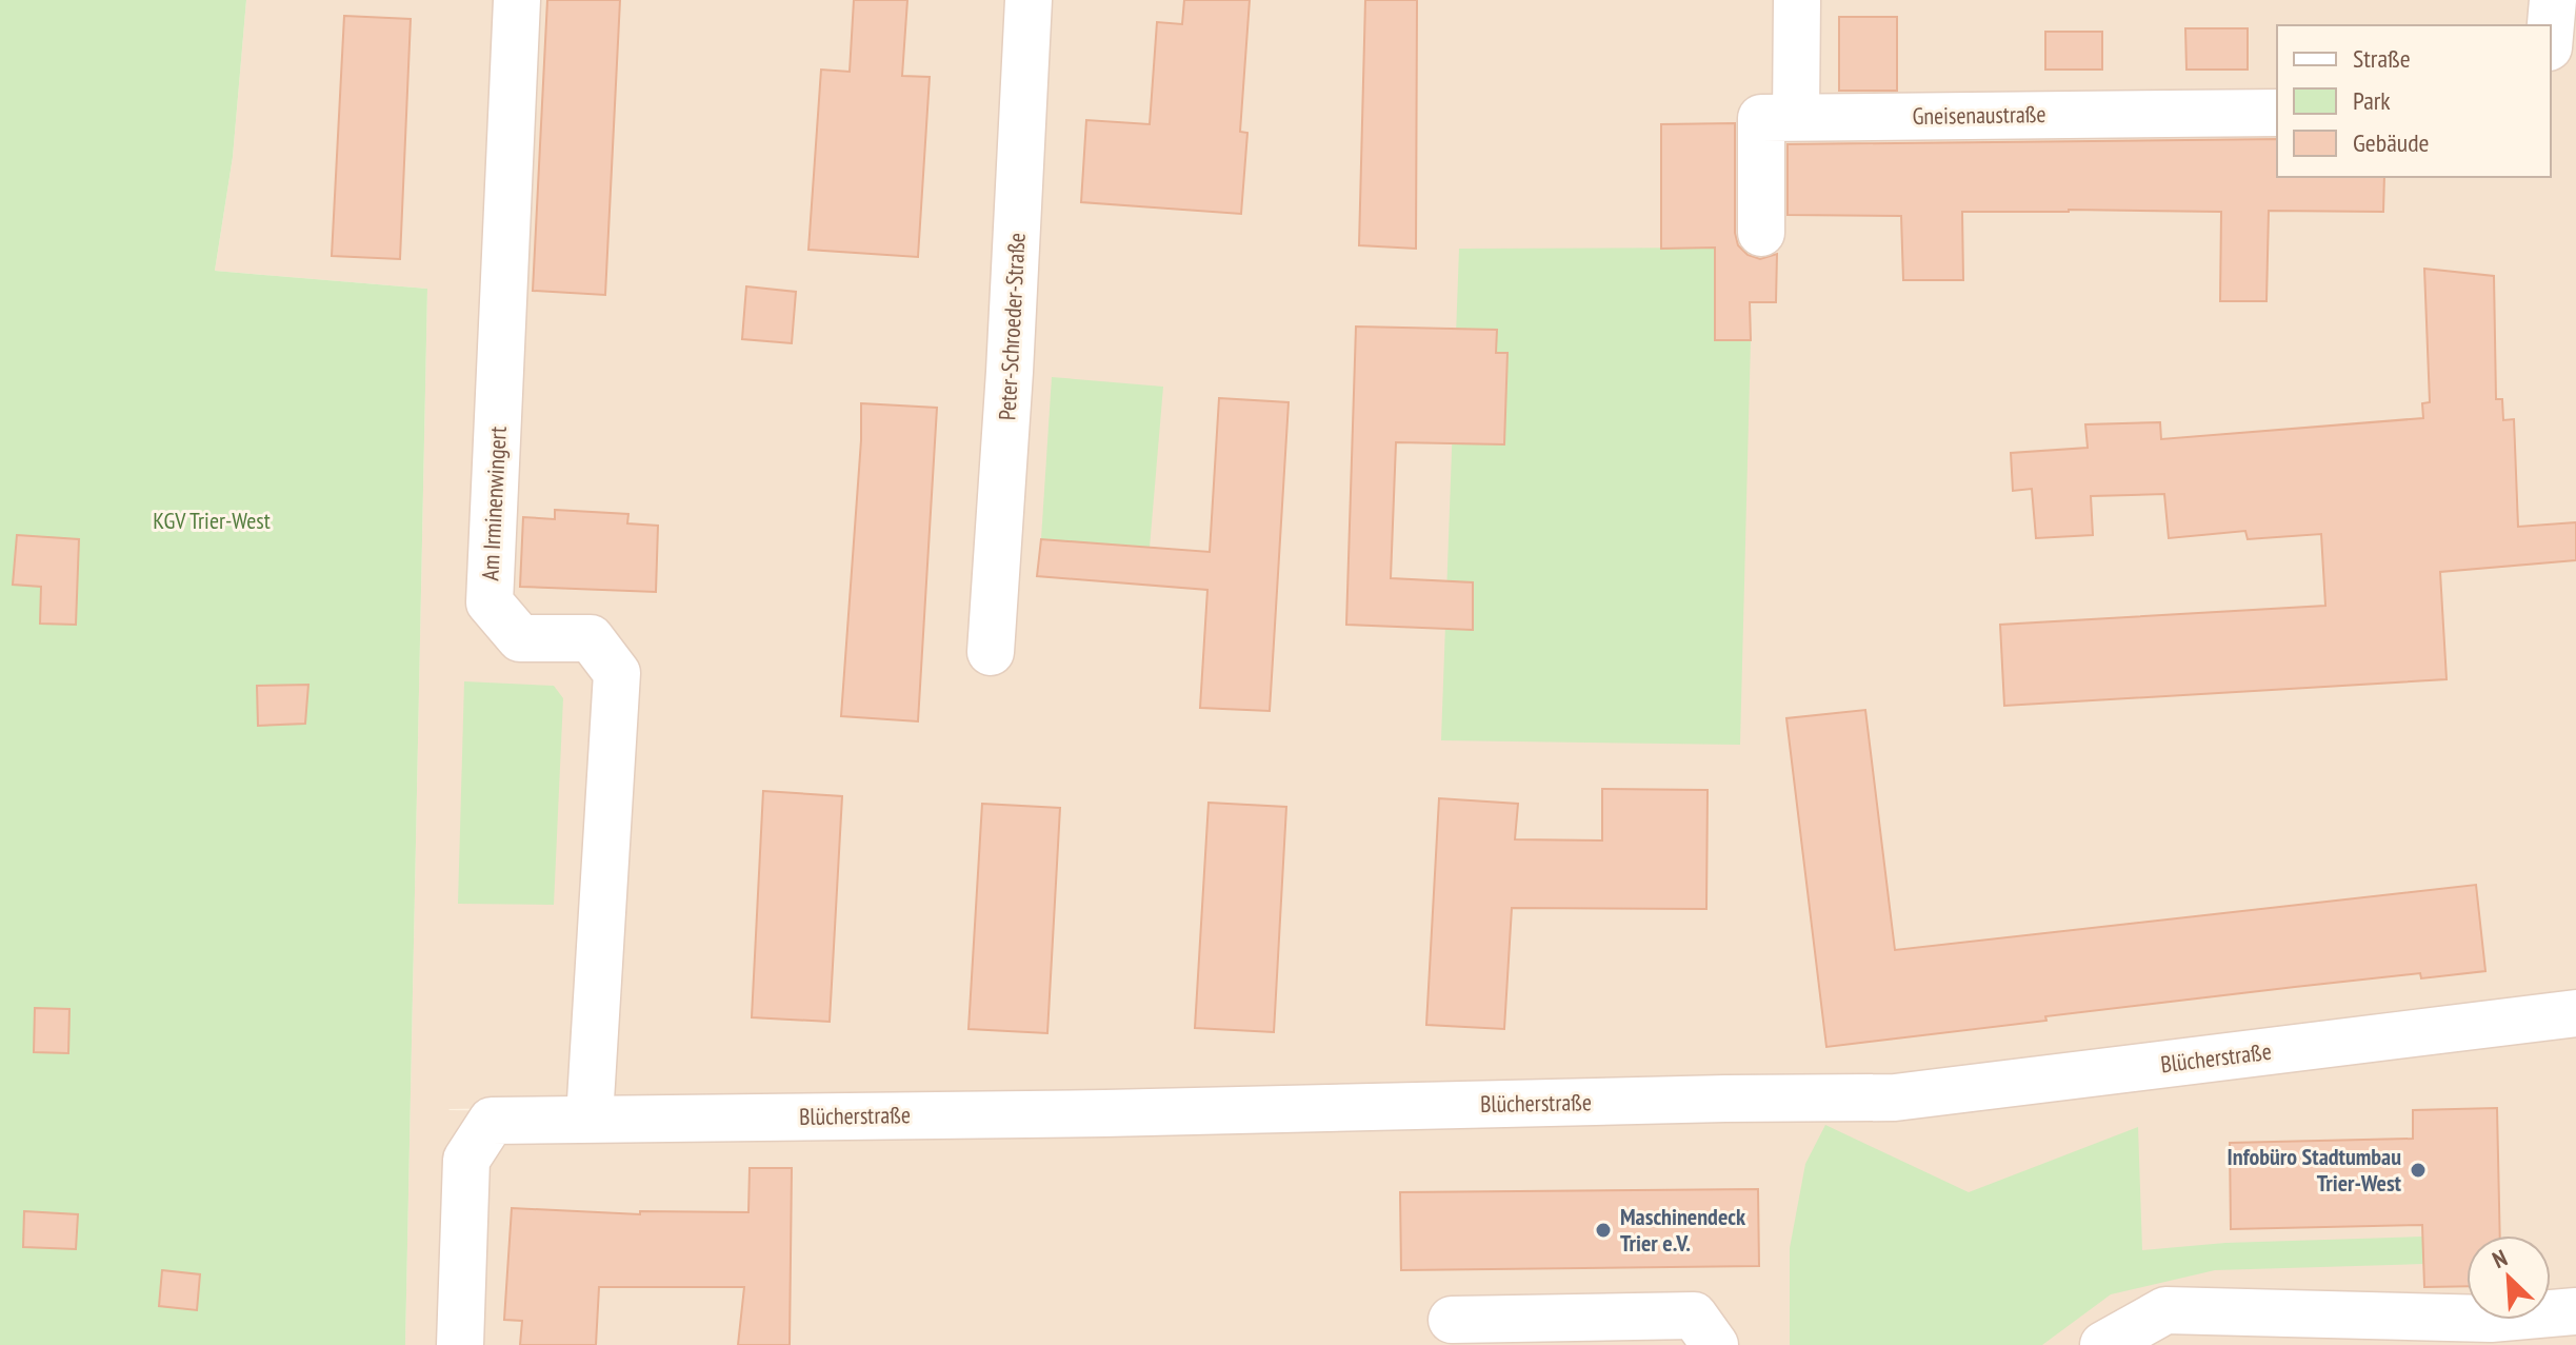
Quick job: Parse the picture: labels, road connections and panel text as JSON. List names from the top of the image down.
{
  "streets": {
    "street": [
      "Gneisenaustraße",
      "Peter-Schroeder-Straße",
      "Am Irminenwingert",
      "Blücherstraße"
    ]
  },
  "crossings": [
    ["Am Irminenwingert", "Blücherstraße"]
  ],
  "parks": ["KGV Trier-West"],
  "places": ["Infobüro Stadtumbau Trier-West", "Maschinendeck Trier e.V."],
  "legend": ["Straße", "Park", "Gebäude"],
  "north": "top left"
}
